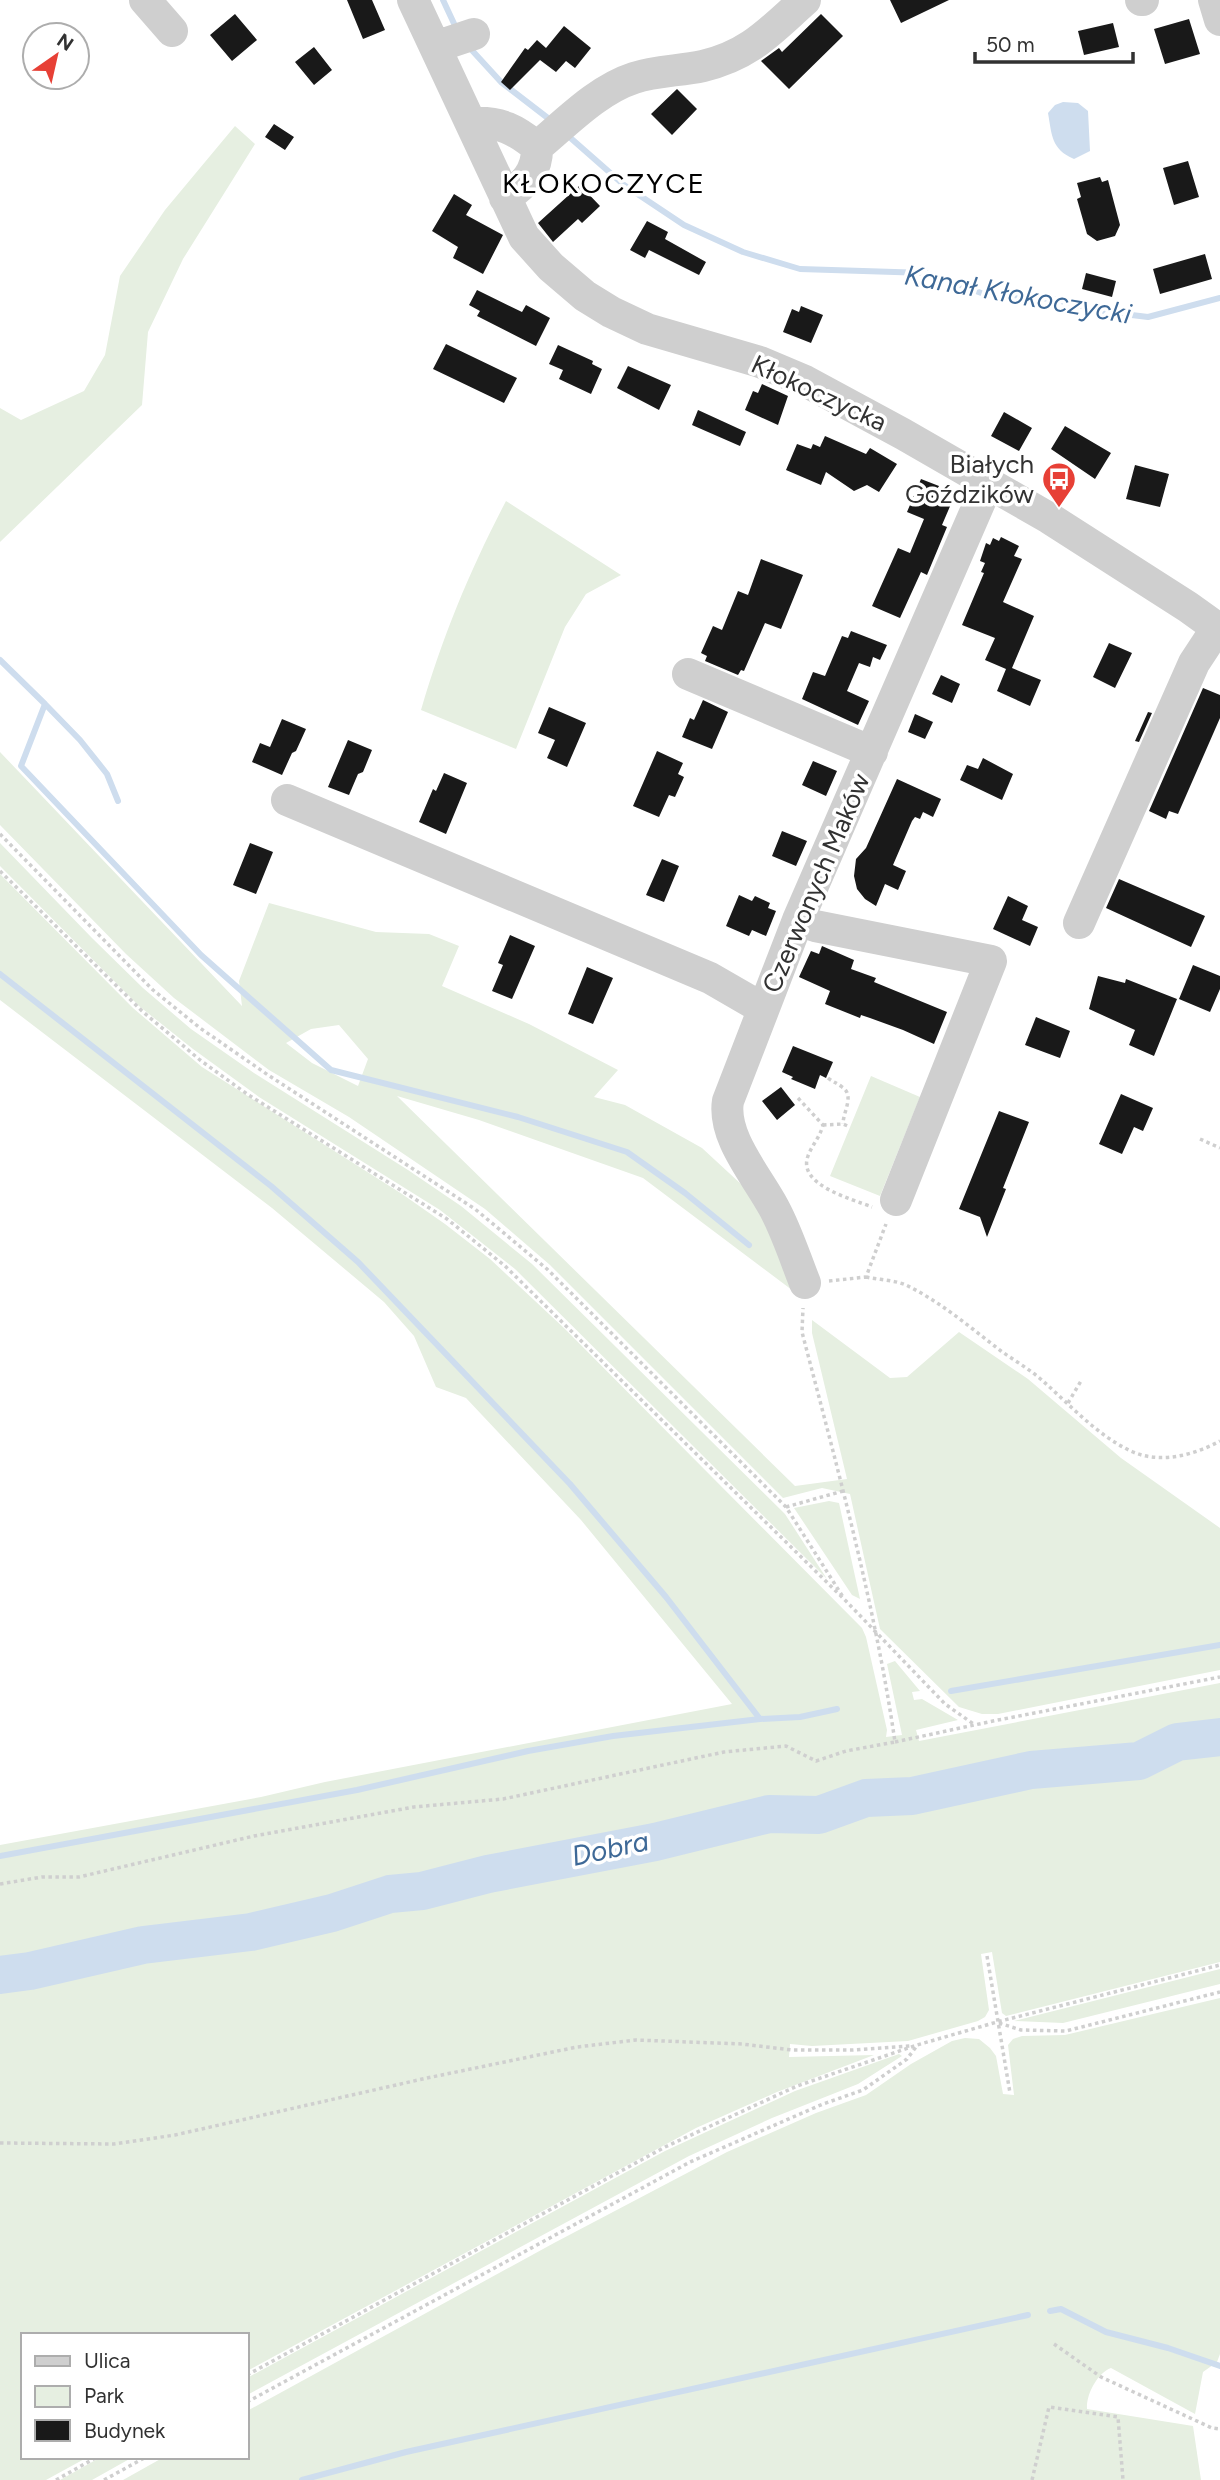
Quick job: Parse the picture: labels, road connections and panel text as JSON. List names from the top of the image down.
{
  "streets": {
    "street": ["Kłokoczycka", "Czerwonych Maków"]
  },
  "crossings": [
    ["Kłokoczycka", "Czerwonych Maków"]
  ],
  "districts": ["KŁOKOCZYCE"],
  "water": ["Kanał Kłokoczycki", "Dobra"],
  "places": {
    "bus stop": ["Białych Goździków"]
  },
  "legend": ["Ulica", "Park", "Budynek"],
  "scale_bar": "50 m",
  "north": "top right"
}
